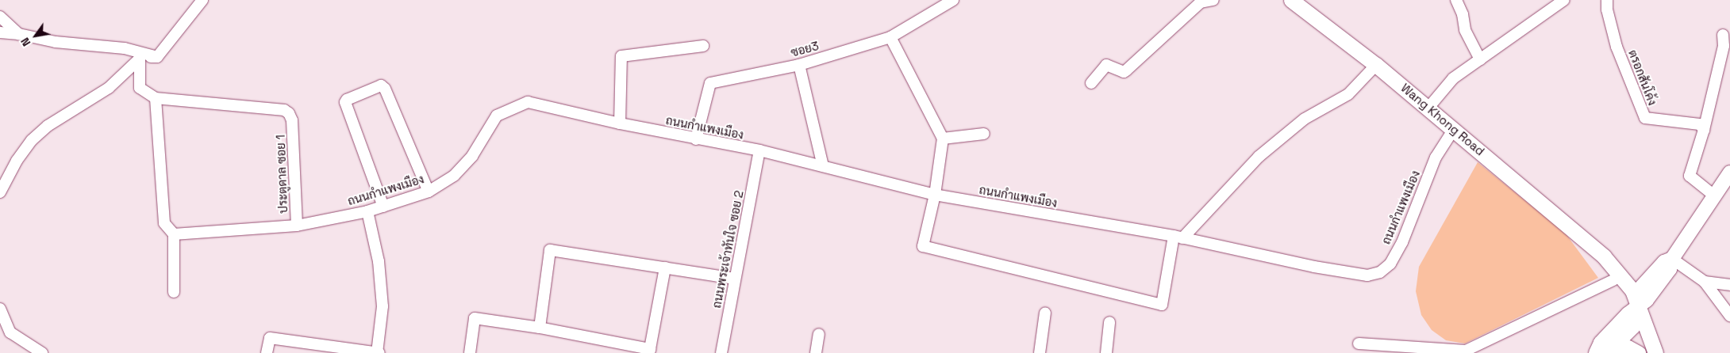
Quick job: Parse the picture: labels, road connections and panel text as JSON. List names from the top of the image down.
{
  "streets": {
    "main road": ["Wang Khong Road"],
    "street": [
      "ซอย3",
      "ตรอกสันโค้ง",
      "ถนนกำแพงเมือง",
      "ประตูดาล ซอย 1",
      "ถนนพระเจ้าทันใจ ซอย 2"
    ]
  },
  "crossings": [
    ["ซอย3", "ถนนกำแพงเมือง"],
    ["Wang Khong Road", "ถนนกำแพงเมือง"],
    ["ถนนกำแพงเมือง", "ประตูดาล ซอย 1"],
    ["ถนนกำแพงเมือง", "ถนนพระเจ้าทันใจ ซอย 2"]
  ],
  "north": "bottom left"
}
